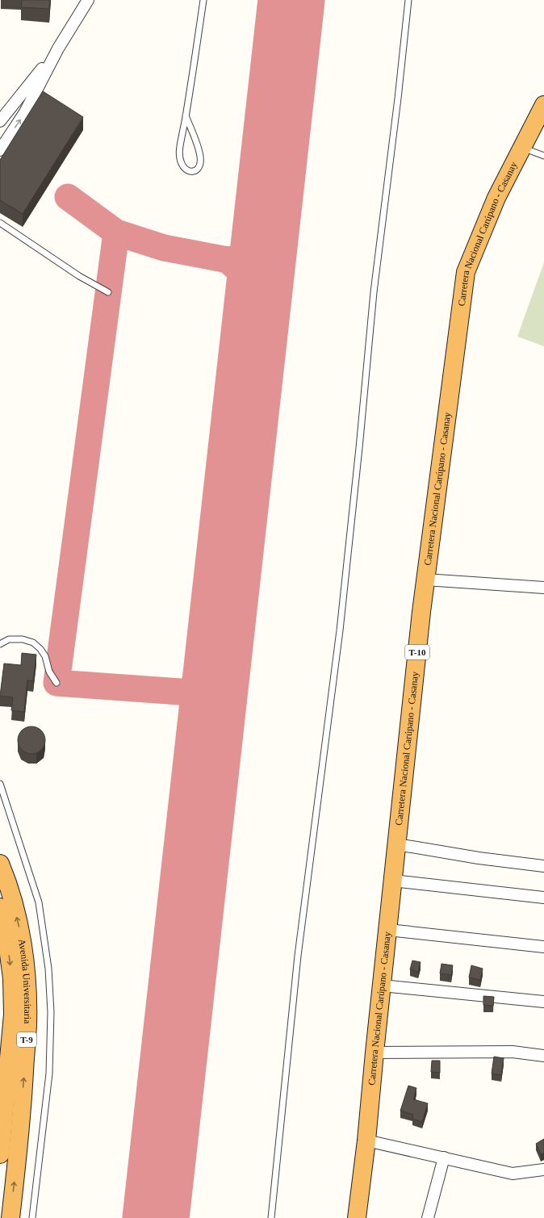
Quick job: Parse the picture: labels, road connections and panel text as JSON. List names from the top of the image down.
{
  "streets": {
    "highway": [
      "Carretera Nacional Carúpano - Casanay",
      "T-10",
      "Avenida Universitaria",
      "T-9"
    ]
  }
}
